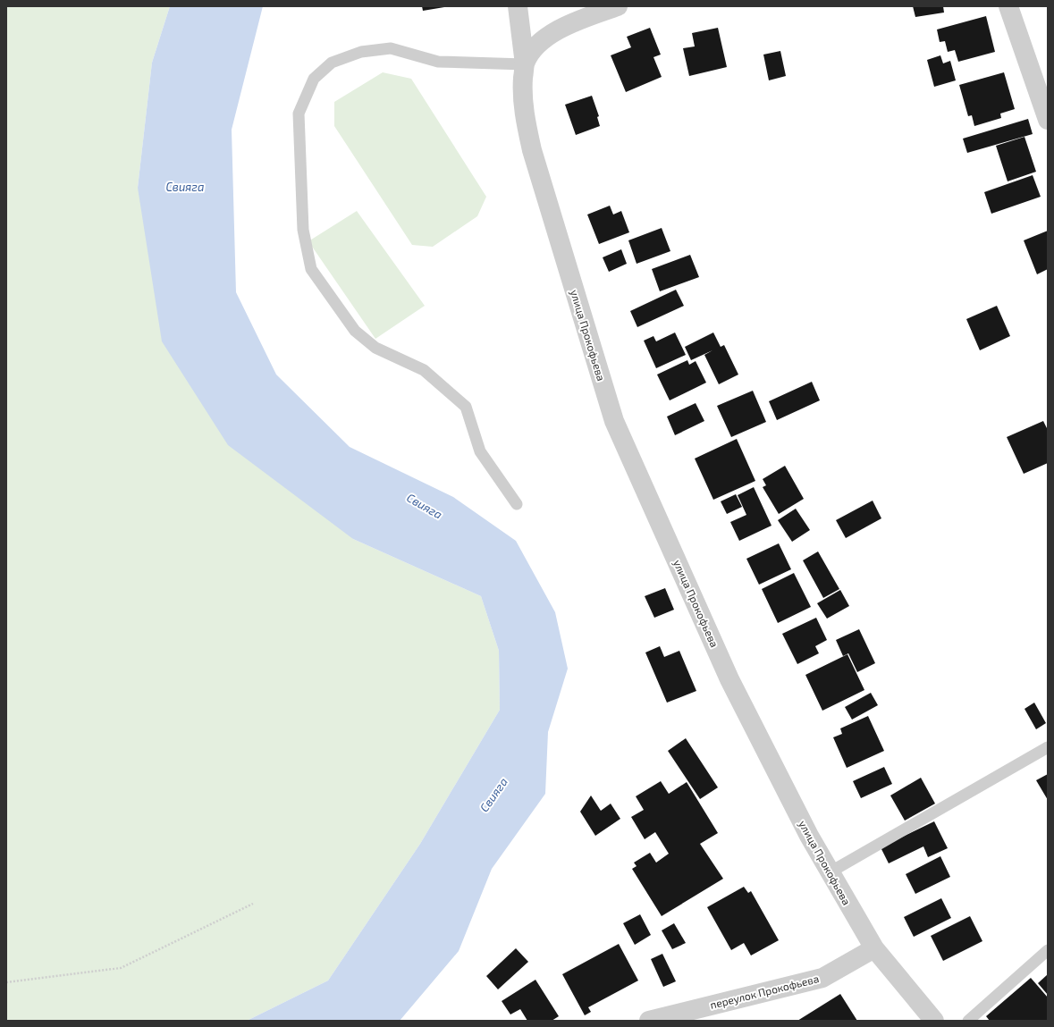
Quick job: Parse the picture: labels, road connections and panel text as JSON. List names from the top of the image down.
{
  "streets": {
    "street": ["улица Прокофьева", "переулок Прокофьева"]
  },
  "crossings": [
    ["улица Прокофьева", "переулок Прокофьева"]
  ],
  "water": ["Свияга"]
}
